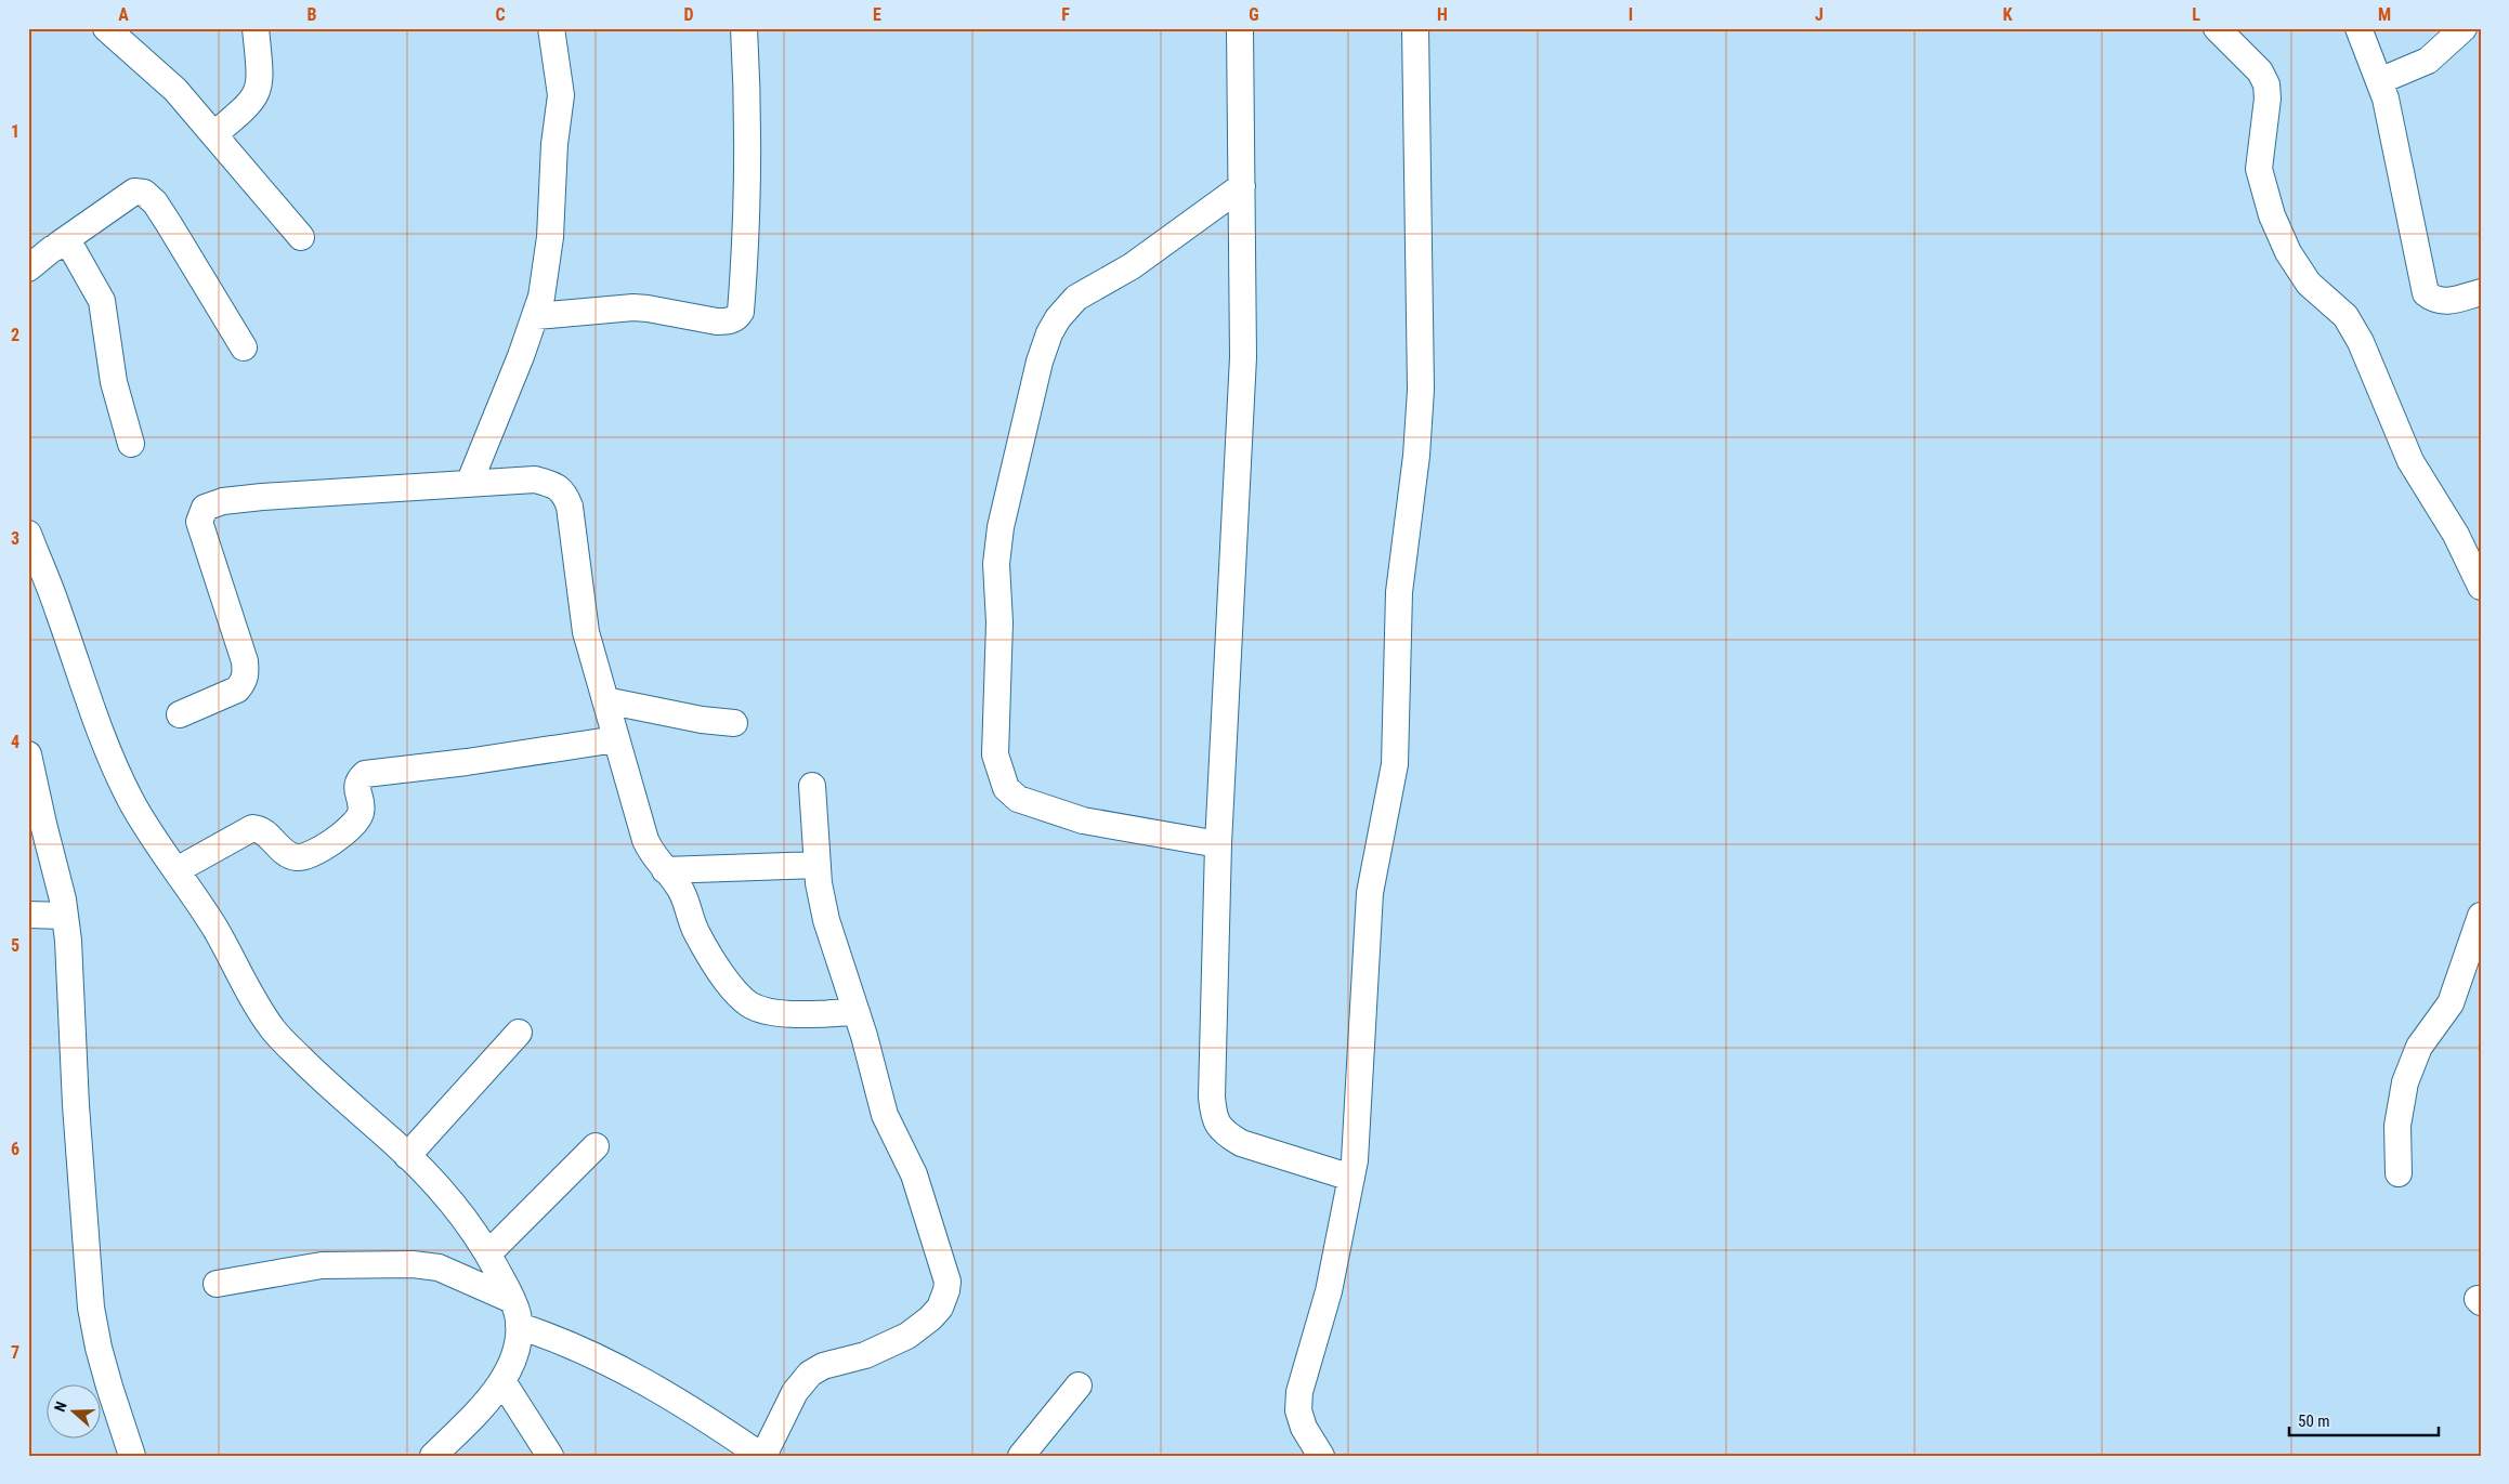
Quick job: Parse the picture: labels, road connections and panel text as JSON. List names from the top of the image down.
{
  "scale_bar": "50 m",
  "north": "left",
  "grid": {
    "columns": [
      "A",
      "B",
      "C",
      "D",
      "E",
      "F",
      "G",
      "H",
      "I",
      "J",
      "K",
      "L",
      "M"
    ],
    "rows": [
      "1",
      "2",
      "3",
      "4",
      "5",
      "6",
      "7"
    ]
  }
}
